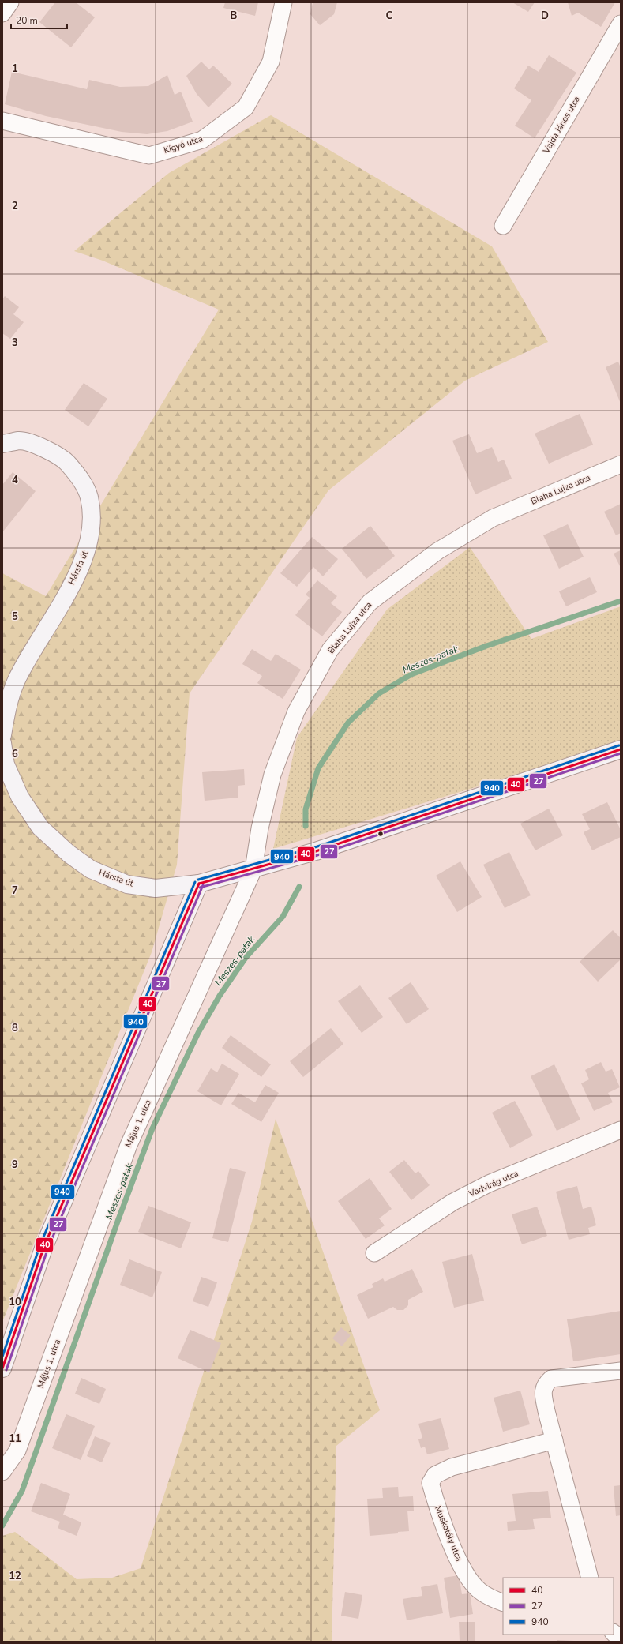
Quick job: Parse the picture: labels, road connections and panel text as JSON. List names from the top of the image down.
{
  "streets": {
    "street": [
      "Vajda János utca",
      "Kígyó utca",
      "Blaha Lujza utca",
      "Hársfa út",
      "Május 1. utca",
      "Vadvirág utca",
      "Muskotály utca"
    ]
  },
  "crossings": [
    ["Blaha Lujza utca", "Hársfa út"],
    ["Blaha Lujza utca", "Május 1. utca"],
    ["Hársfa út", "Május 1. utca"]
  ],
  "water": ["Meszes-patak"],
  "lines": ["transit line 940", "transit line 40", "transit line 27"],
  "legend": ["40", "27", "940"],
  "scale_bar": "20 m",
  "grid": {
    "columns": ["B", "C", "D"],
    "rows": [
      "1",
      "2",
      "3",
      "4",
      "5",
      "6",
      "7",
      "8",
      "9",
      "10",
      "11",
      "12"
    ]
  }
}
